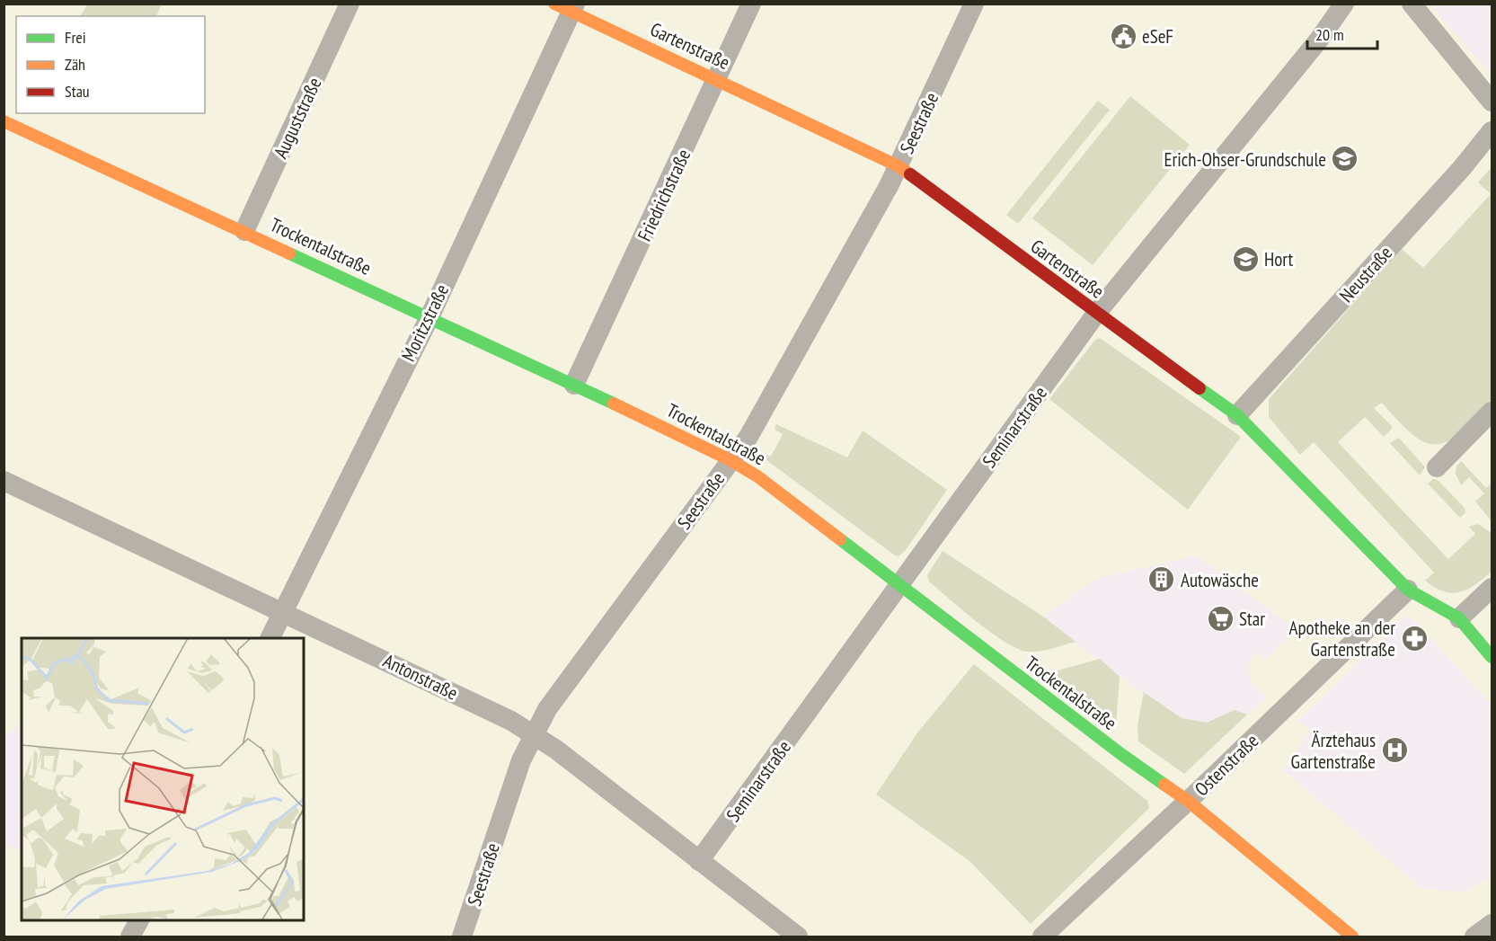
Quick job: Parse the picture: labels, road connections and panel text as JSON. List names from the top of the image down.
{
  "streets": {
    "main road": ["Gartenstraße", "Trockentalstraße"],
    "street": [
      "Auguststraße",
      "Seestraße",
      "Friedrichstraße",
      "Neustraße",
      "Moritzstraße",
      "Seminarstraße",
      "Antonstraße",
      "Ostenstraße"
    ]
  },
  "crossings": [
    ["Gartenstraße", "Seestraße"],
    ["Gartenstraße", "Friedrichstraße"],
    ["Gartenstraße", "Neustraße"],
    ["Gartenstraße", "Moritzstraße"],
    ["Gartenstraße", "Seminarstraße"],
    ["Gartenstraße", "Ostenstraße"],
    ["Auguststraße", "Trockentalstraße"],
    ["Seestraße", "Trockentalstraße"],
    ["Seestraße", "Antonstraße"],
    ["Friedrichstraße", "Trockentalstraße"],
    ["Trockentalstraße", "Moritzstraße"],
    ["Trockentalstraße", "Seminarstraße"],
    ["Trockentalstraße", "Ostenstraße"],
    ["Moritzstraße", "Antonstraße"],
    ["Seminarstraße", "Antonstraße"]
  ],
  "places": {
    "public building": ["eSeF"],
    "school or university": ["Erich-Ohser-Grundschule", "Hort"],
    "building": ["Autowäsche"],
    "supermarket": ["Star"],
    "pharmacy": ["Apotheke an der Gartenstraße"],
    "hospital": ["Ärztehaus Gartenstraße"]
  },
  "legend": ["Frei", "Zäh", "Stau"],
  "scale_bar": "20 m"
}
